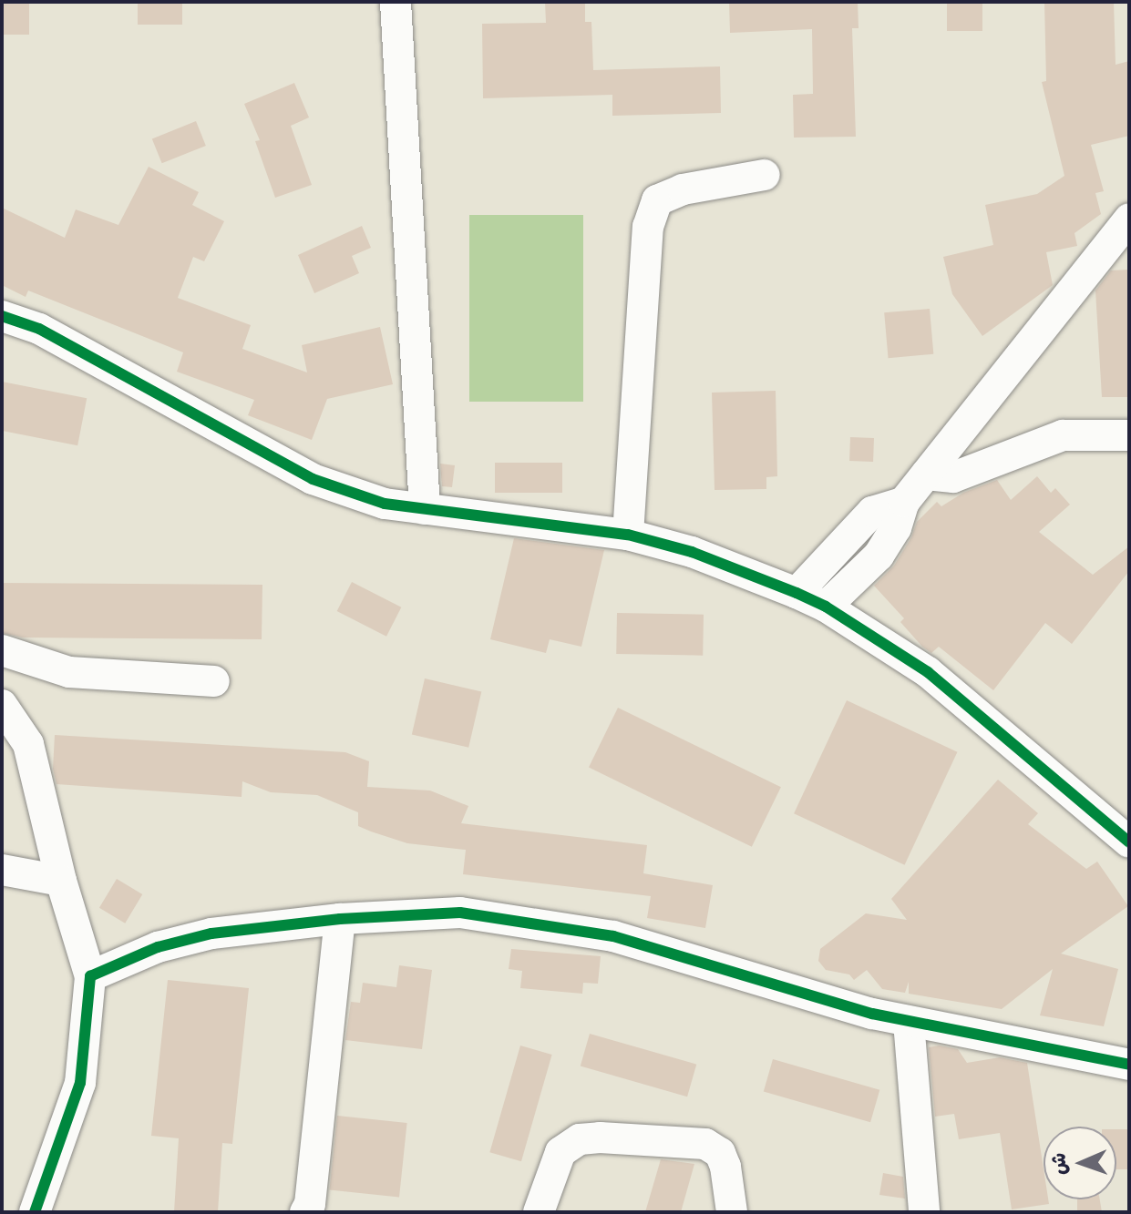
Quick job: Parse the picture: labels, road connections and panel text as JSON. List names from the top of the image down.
{
  "north": "left"
}
